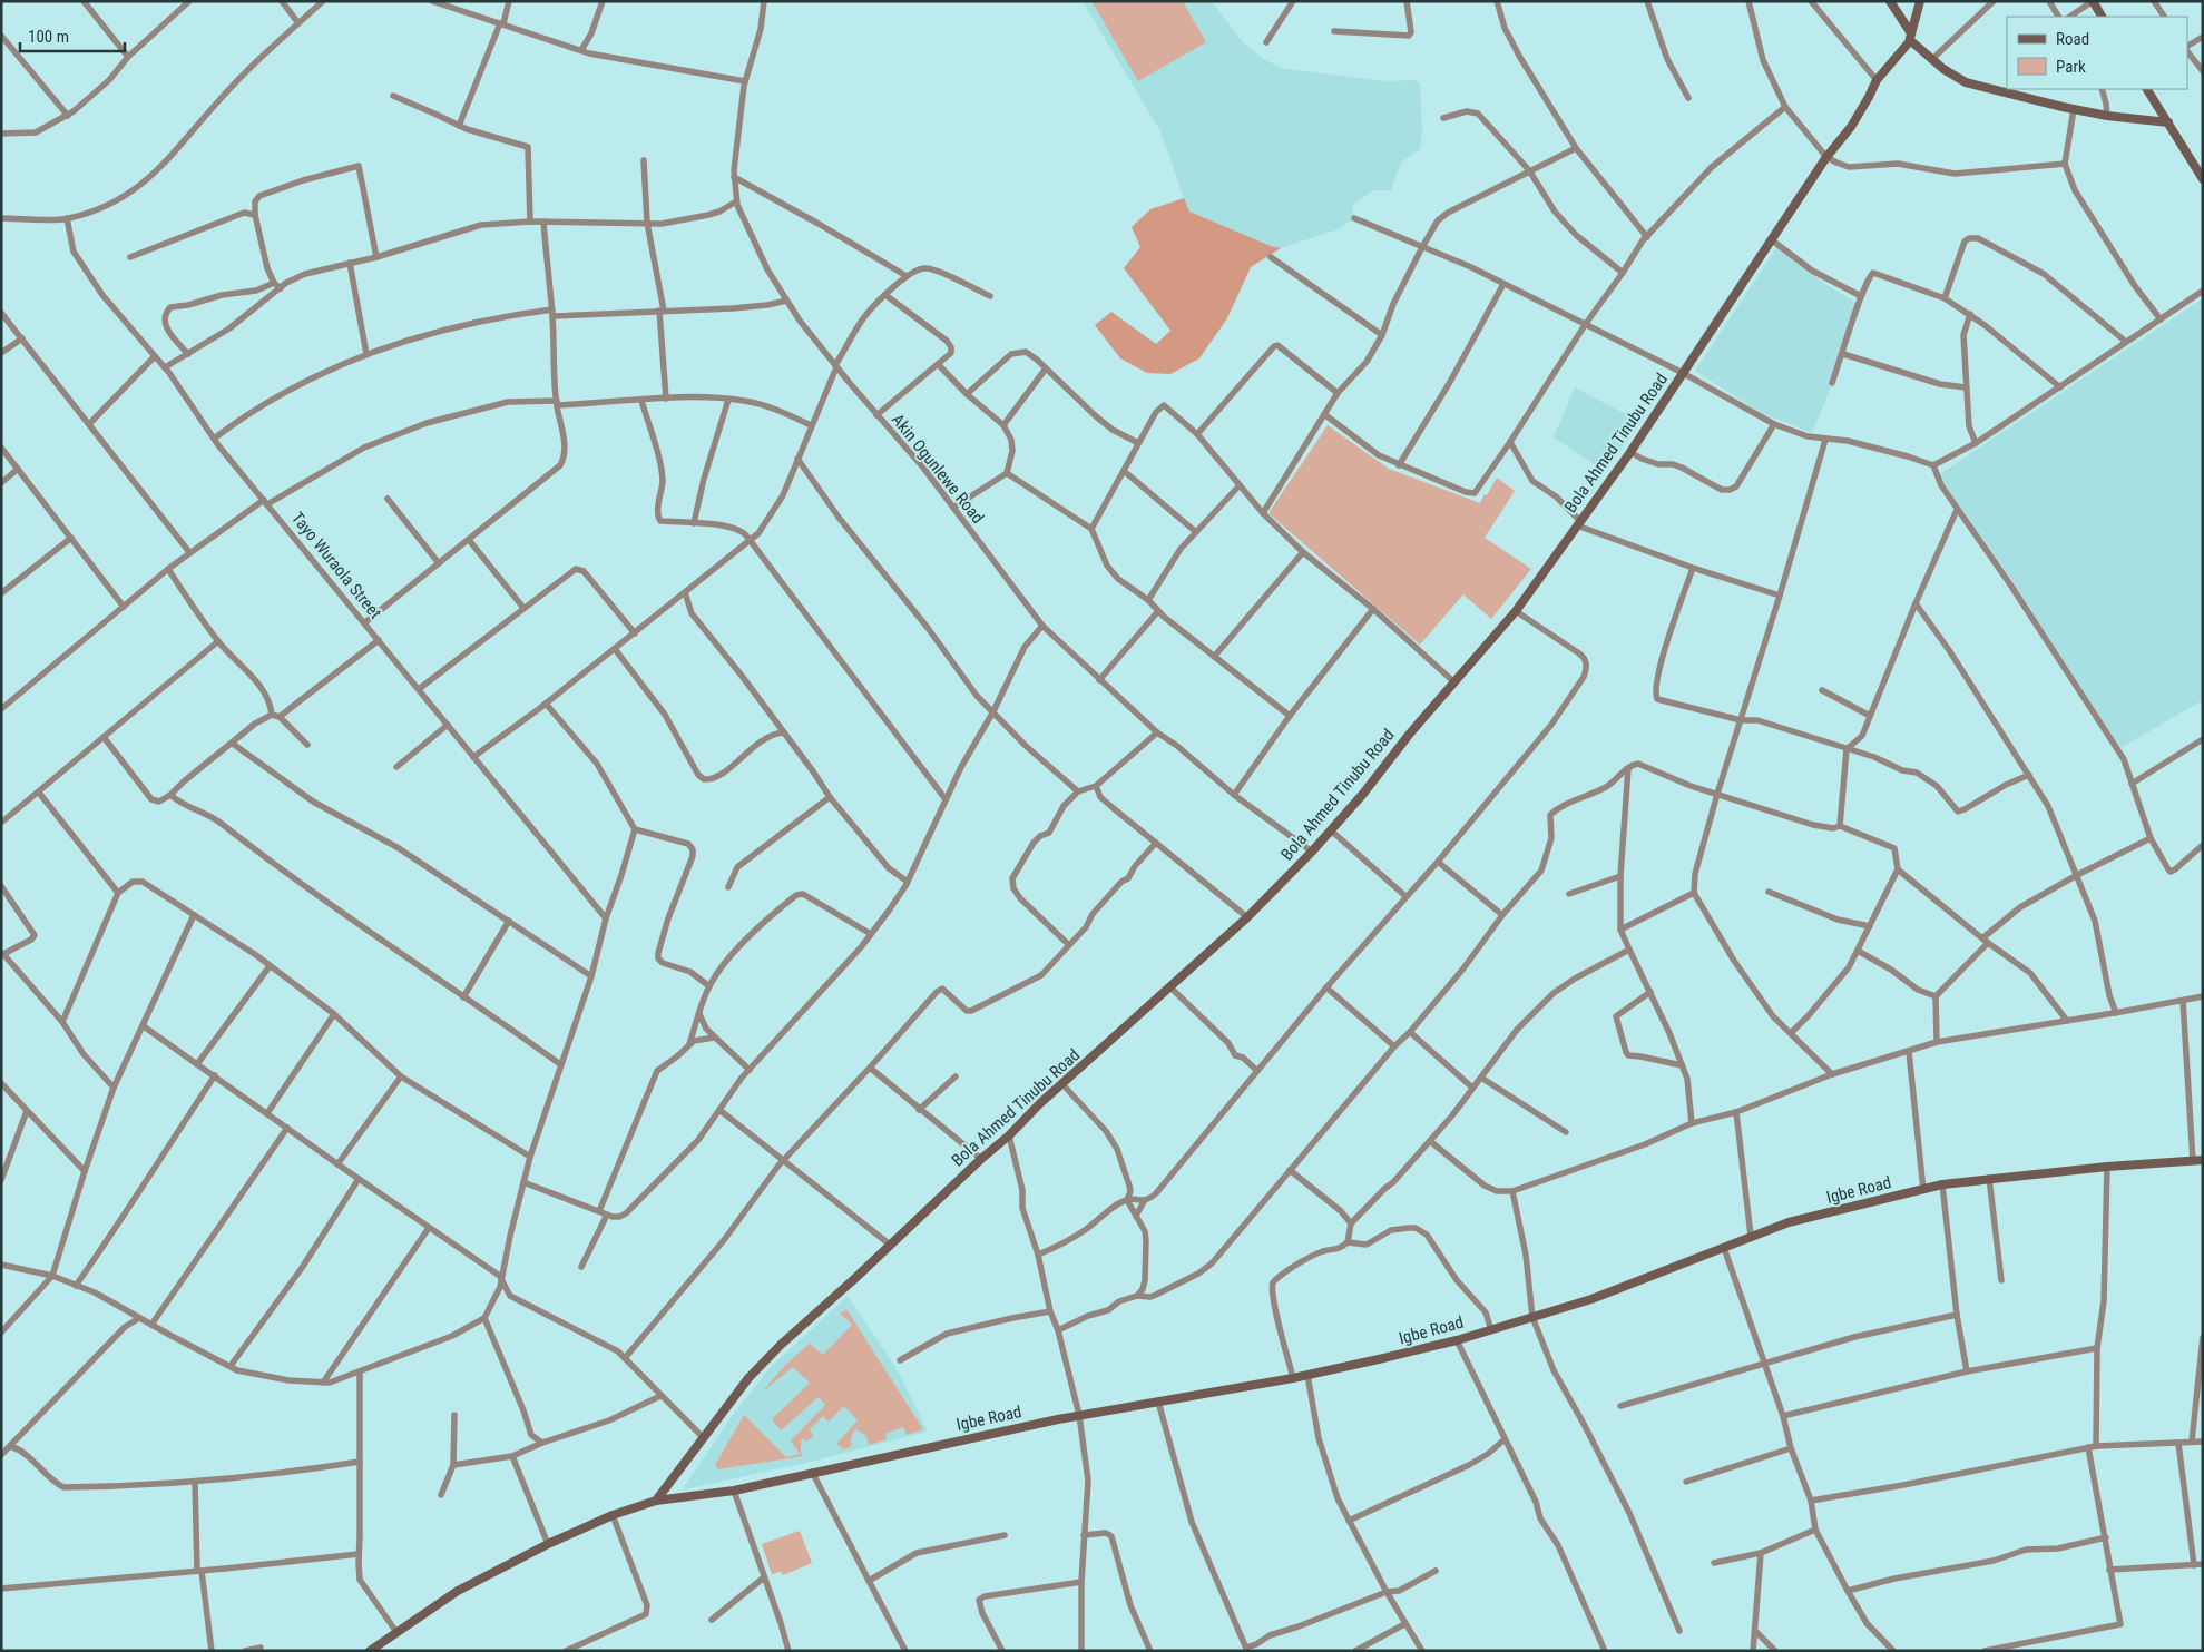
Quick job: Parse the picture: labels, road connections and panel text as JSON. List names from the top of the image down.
{
  "streets": {
    "main road": ["Bola Ahmed Tinubu Road", "Igbe Road"],
    "street": ["Akin Ogunlewe Road", "Tayo Wuraola Street"]
  },
  "crossings": [
    ["Bola Ahmed Tinubu Road", "Akin Ogunlewe Road"],
    ["Bola Ahmed Tinubu Road", "Igbe Road"]
  ],
  "legend": ["Road", "Park"],
  "scale_bar": "100 m"
}
